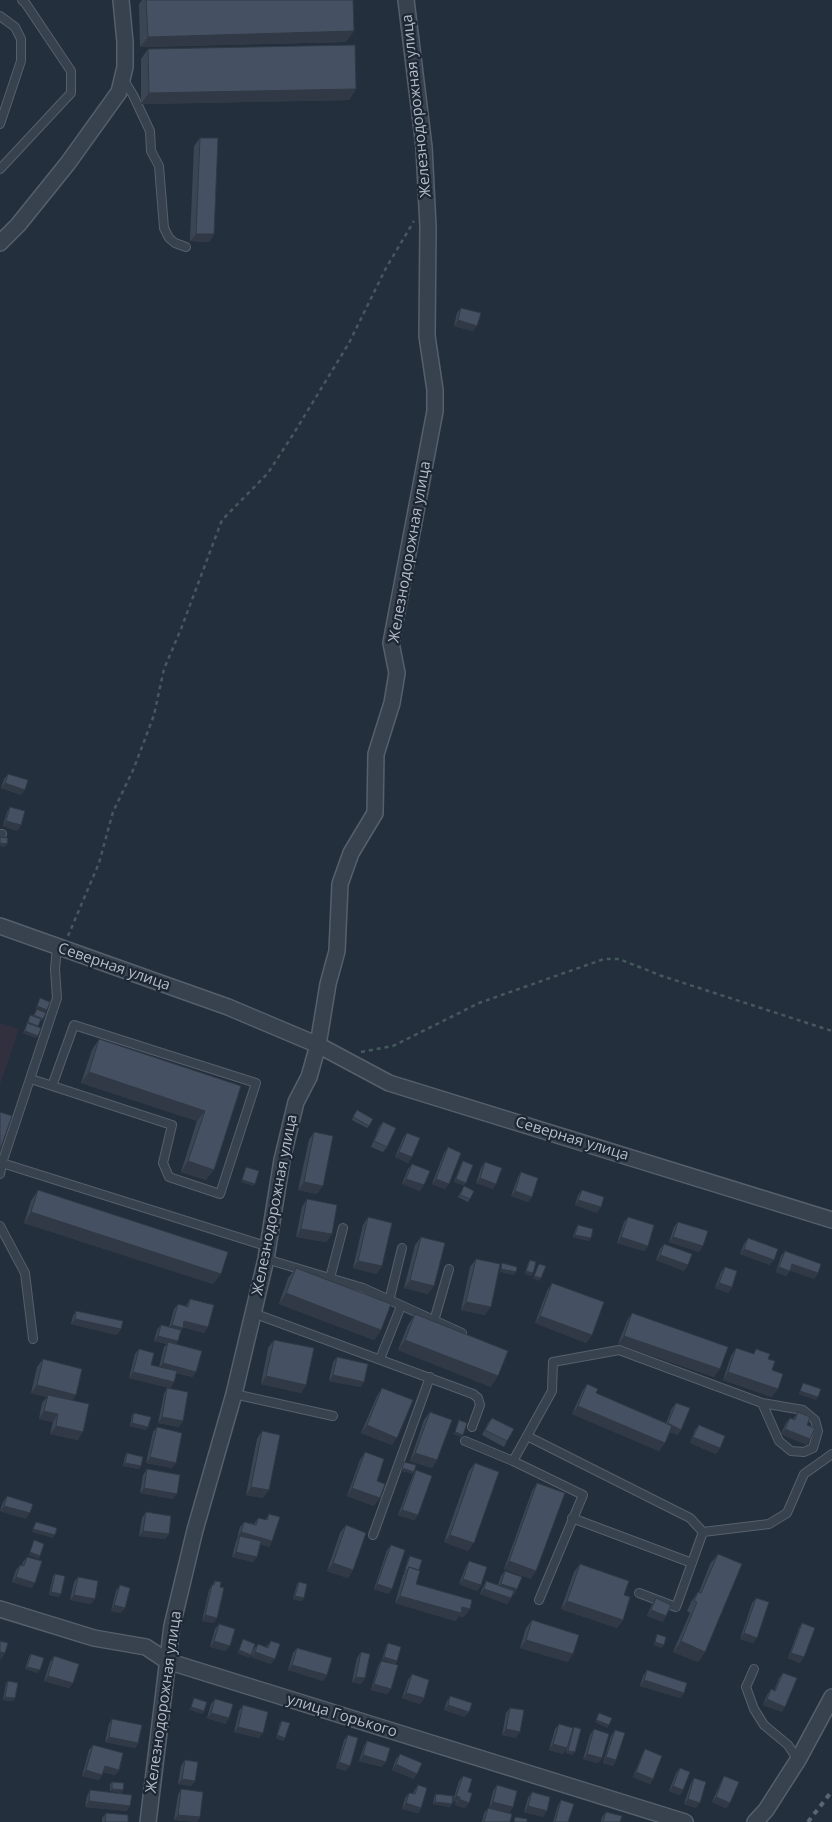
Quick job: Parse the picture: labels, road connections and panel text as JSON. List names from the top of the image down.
{
  "streets": {
    "street": ["Железнодорожная улица", "Северная улица", "улица Горького"]
  },
  "crossings": [
    ["Железнодорожная улица", "Северная улица"],
    ["Железнодорожная улица", "улица Горького"]
  ]
}
